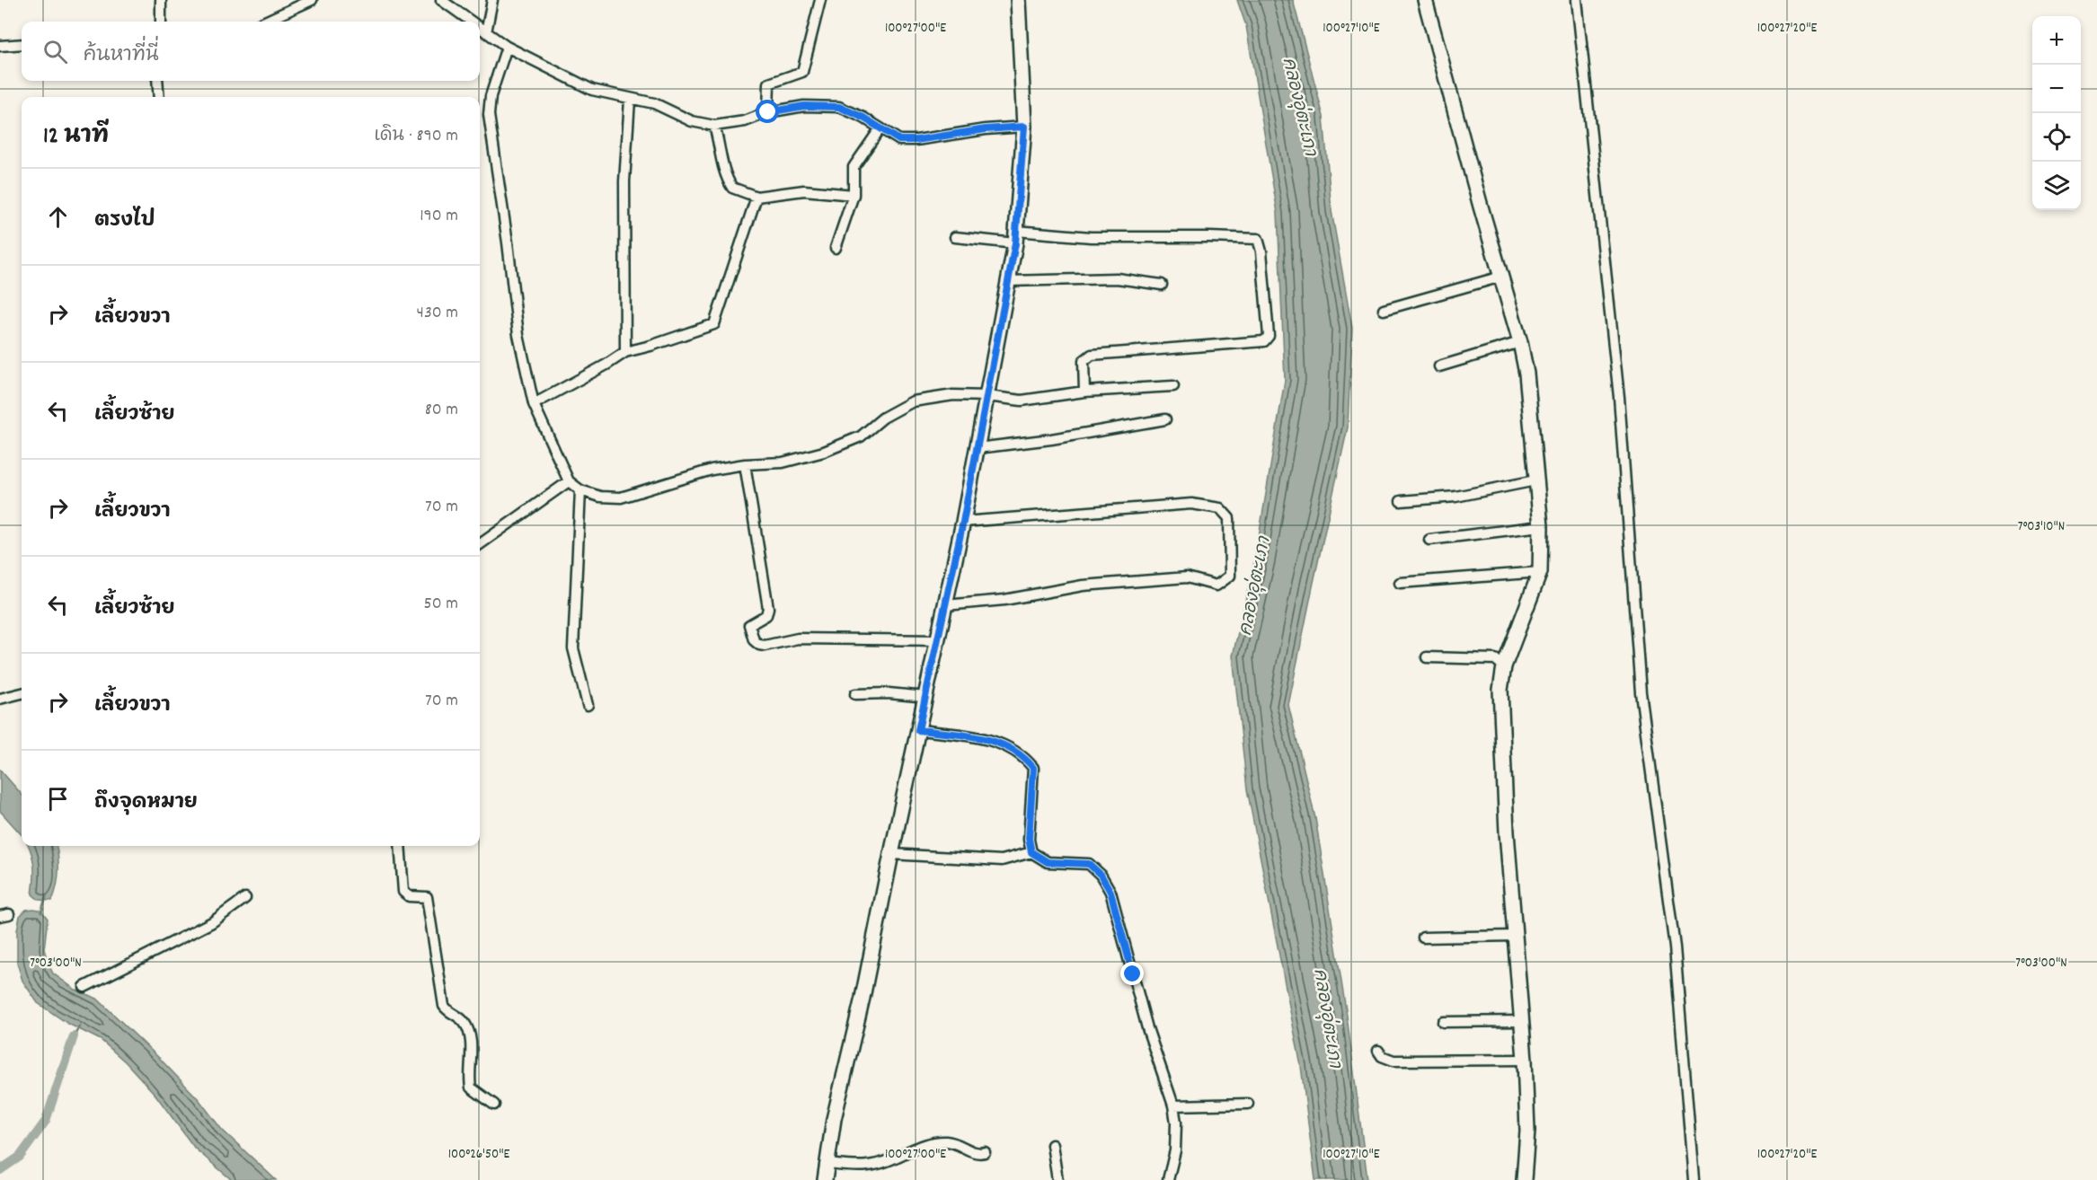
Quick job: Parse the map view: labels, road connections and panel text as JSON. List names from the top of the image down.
{
  "water": ["คลองอุ่ตะเภา"],
  "page": {
    "map_buttons": ["+", "−"],
    "search": "ค้นหาที่นี่",
    "heading": ["12 นาที", "เดิน · 890 m"],
    "list": [
      ["ตรงไป", "190 m"],
      ["เลี้ยวขวา", "430 m"],
      ["เลี้ยวซ้าย", "80 m"],
      ["เลี้ยวขวา", "70 m"],
      ["เลี้ยวซ้าย", "50 m"],
      ["เลี้ยวขวา", "70 m"],
      "ถึงจุดหมาย"
    ]
  },
  "coordinates": [
    "100°27'00\"E",
    "100°27'10\"E",
    "100°27'20\"E",
    "7°03'10\"N",
    "7°03'00\"N",
    "100°26'50\"E"
  ]
}
